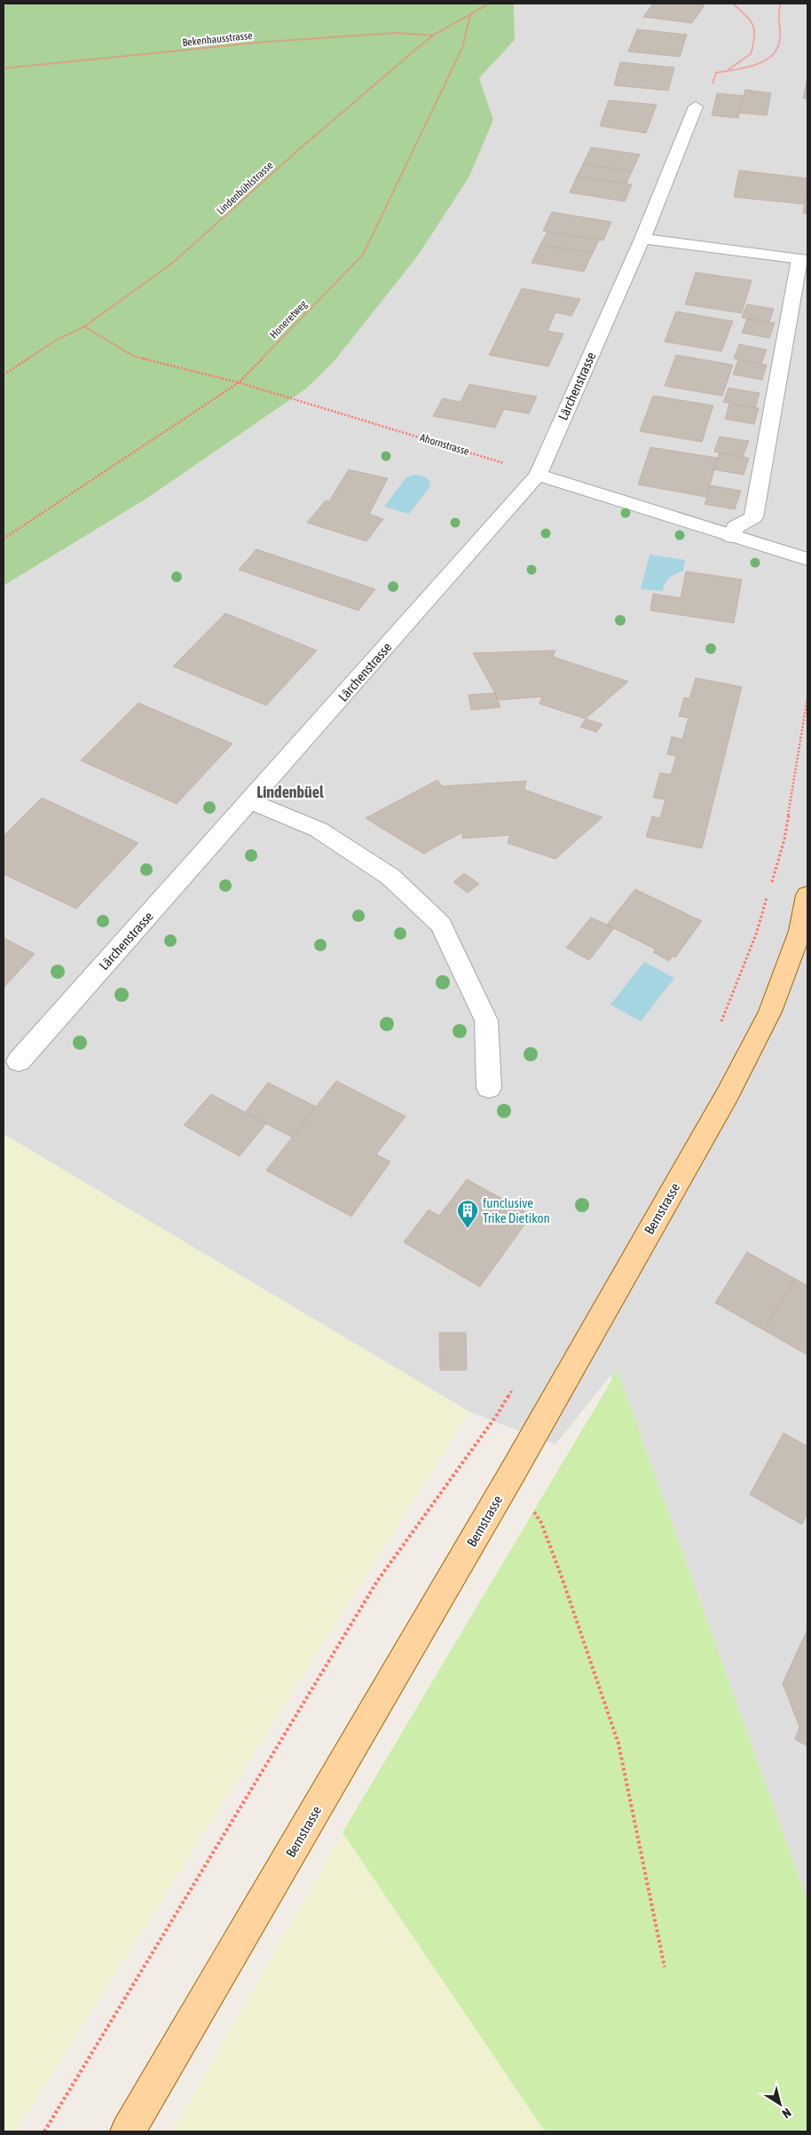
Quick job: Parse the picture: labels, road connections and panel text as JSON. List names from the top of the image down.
{
  "streets": {
    "main road": ["Bernstrasse"],
    "street": ["Lärchenstrasse"],
    "path": [
      "Bekenhausstrasse",
      "Lindenbühlstrasse",
      "Honeretweg",
      "Ahornstrasse"
    ]
  },
  "crossings": [
    ["Bekenhausstrasse", "Lindenbühlstrasse"],
    ["Lindenbühlstrasse", "Honeretweg"],
    ["Lindenbühlstrasse", "Ahornstrasse"],
    ["Honeretweg", "Ahornstrasse"],
    ["Lärchenstrasse", "Ahornstrasse"]
  ],
  "districts": ["Lindenbüel"],
  "places": {
    "building": ["funclusive Trike Dietikon"]
  },
  "north": "bottom right"
}
